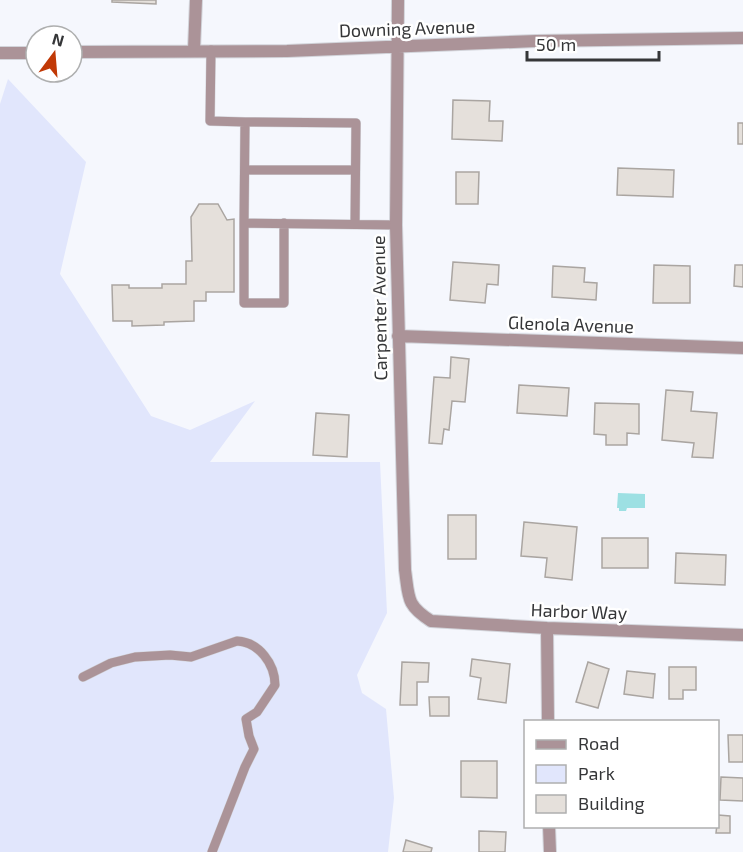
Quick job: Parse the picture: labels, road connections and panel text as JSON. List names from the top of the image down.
{
  "streets": {
    "street": [
      "Downing Avenue",
      "Carpenter Avenue",
      "Glenola Avenue",
      "Harbor Way"
    ]
  },
  "crossings": [
    ["Downing Avenue", "Carpenter Avenue"],
    ["Carpenter Avenue", "Glenola Avenue"],
    ["Carpenter Avenue", "Harbor Way"]
  ],
  "legend": ["Road", "Park", "Building"],
  "scale_bar": "50 m",
  "north": "top"
}
